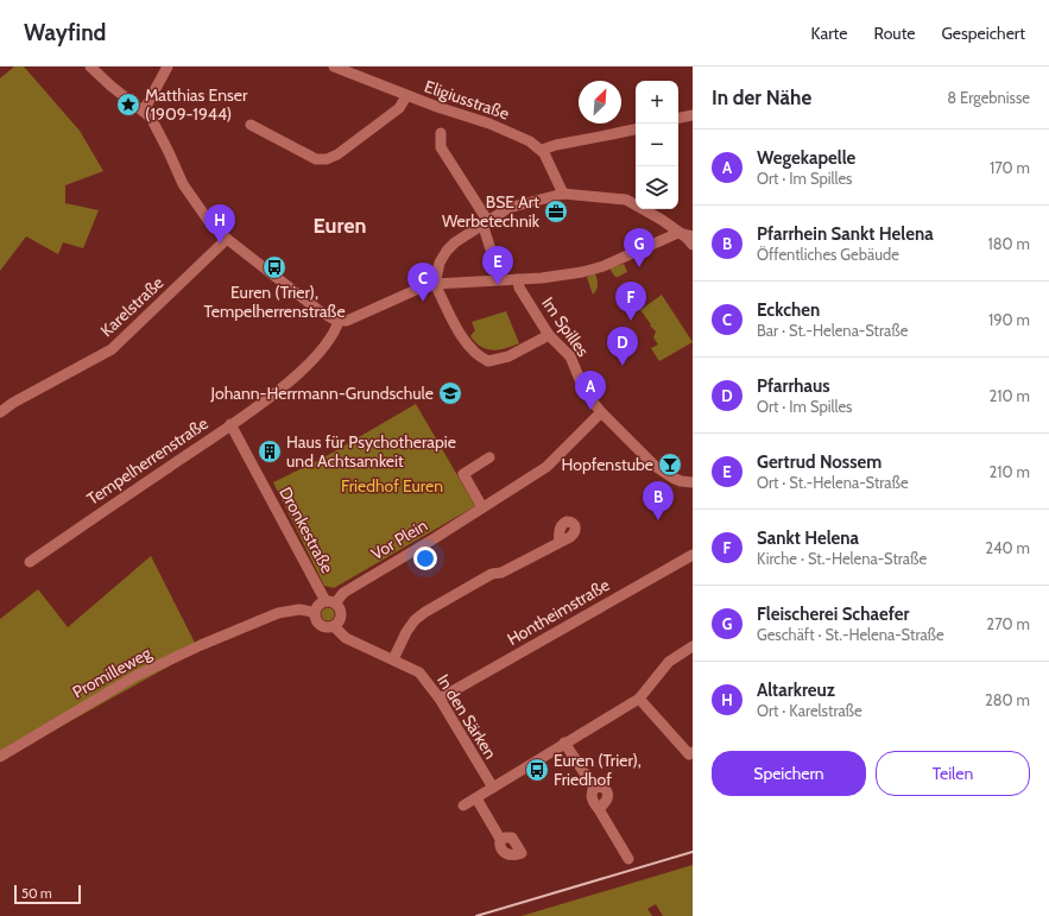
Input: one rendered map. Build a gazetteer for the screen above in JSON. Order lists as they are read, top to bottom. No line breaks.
{"streets":{"street":["Eligiusstraße","Karelstraße","Im Spilles","Tempelherrenstraße","Dronkestraße","Vor Plein","Hontheimstraße","Promilleweg","In den Särken"]},"crossings":[["Im Spilles","Vor Plein"],["Tempelherrenstraße","Dronkestraße"],["Dronkestraße","Vor Plein"],["Dronkestraße","Promilleweg"],["Dronkestraße","In den Särken"],["Vor Plein","Promilleweg"],["Vor Plein","In den Särken"],["Hontheimstraße","In den Särken"],["Promilleweg","In den Särken"]],"districts":["Euren"],"parks":["Friedhof Euren"],"places":{"place":["Matthias Enser (1909-1944)"],"office":["BSE Art Werbetechnik"],"bus stop":["Euren (Trier), Tempelherrenstraße","Euren (Trier), Friedhof"],"school or university":["Johann-Herrmann-Grundschule"],"building":["Haus für Psychotherapie und Achtsamkeit"],"bar":["Hopfenstube"]},"scale_bar":"50 m","north":"top right","page":{"header":"Wayfind","nav":["Karte","Route","Gespeichert"],"heading":["In der Nähe","8 Ergebnisse"],"map_buttons":["+","−"],"list":[{"mark":"A","name":"Wegekapelle","note":"Ort · Im Spilles","value":"170 m"},{"mark":"B","name":"Pfarrhein Sankt Helena","note":"Öffentliches Gebäude","value":"180 m"},{"mark":"C","name":"Eckchen","note":"Bar · St.-Helena-Straße","value":"190 m"},{"mark":"D","name":"Pfarrhaus","note":"Ort · Im Spilles","value":"210 m"},{"mark":"E","name":"Gertrud Nossem","note":"Ort · St.-Helena-Straße","value":"210 m"},{"mark":"F","name":"Sankt Helena","note":"Kirche · St.-Helena-Straße","value":"240 m"},{"mark":"G","name":"Fleischerei Schaefer","note":"Geschäft · St.-Helena-Straße","value":"270 m"},{"mark":"H","name":"Altarkreuz","note":"Ort · Karelstraße","value":"280 m"}],"pins":["H","G","E","C","F","D","A","B"],"buttons":["Speichern","Teilen"],"scale":"50 m"}}
